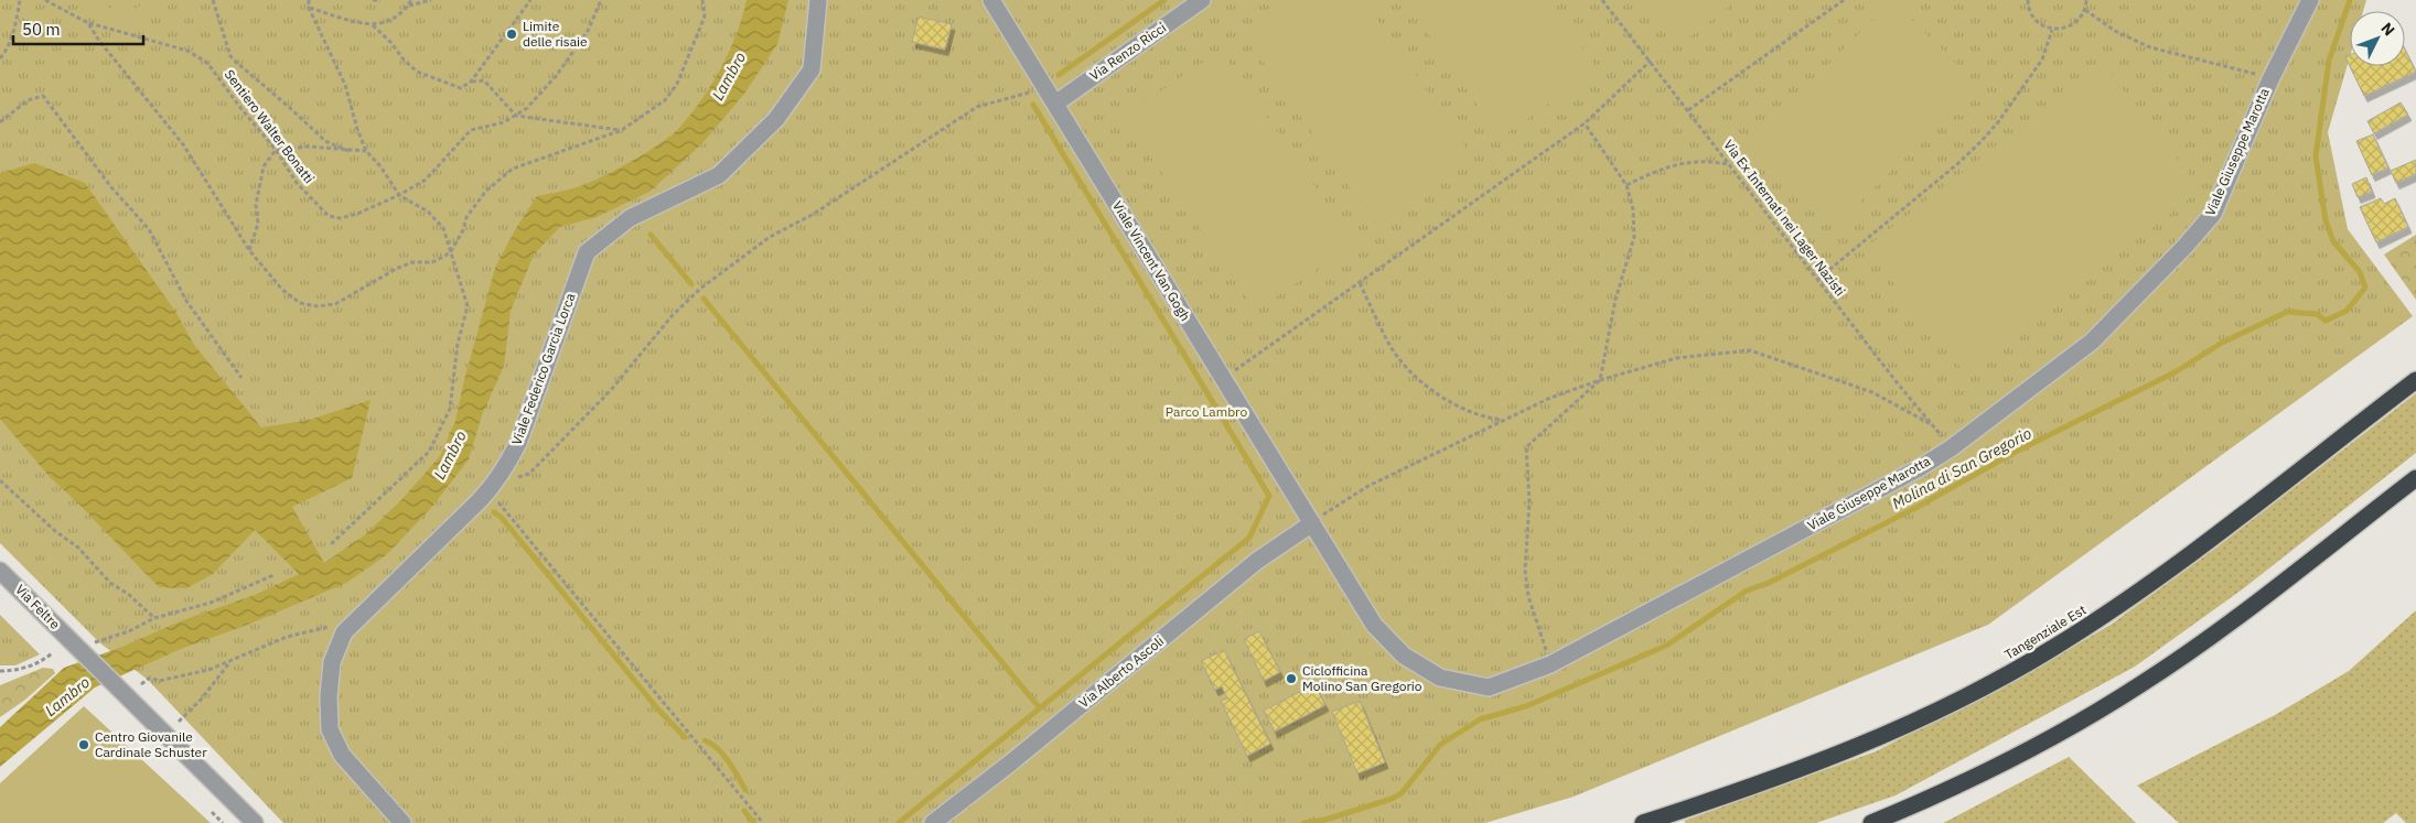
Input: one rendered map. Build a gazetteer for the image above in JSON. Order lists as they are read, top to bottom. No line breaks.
{"streets":{"highway":["Tangenziale Est"],"street":["Via Renzo Ricci","Viale Giuseppe Marotta","Viale Vincent Van Gogh","Viale Federico Garcia Lorca","Via Feltre","Via Alberto Ascoli"],"path":["Sentiero Walter Bonatti","Via Ex Internati nei Lager Nazisti"]},"crossings":[["Via Renzo Ricci","Viale Vincent Van Gogh"],["Viale Giuseppe Marotta","Via Ex Internati nei Lager Nazisti"],["Viale Giuseppe Marotta","Viale Vincent Van Gogh"],["Viale Giuseppe Marotta","Via Alberto Ascoli"],["Viale Vincent Van Gogh","Via Alberto Ascoli"]],"water":["Lambro","Molina di San Gregorio"],"parks":["Parco Lambro"],"places":["Limite delle risaie","Ciclofficina Molino San Gregorio","Centro Giovanile Cardinale Schuster"],"scale_bar":"50 m","north":"top right"}
